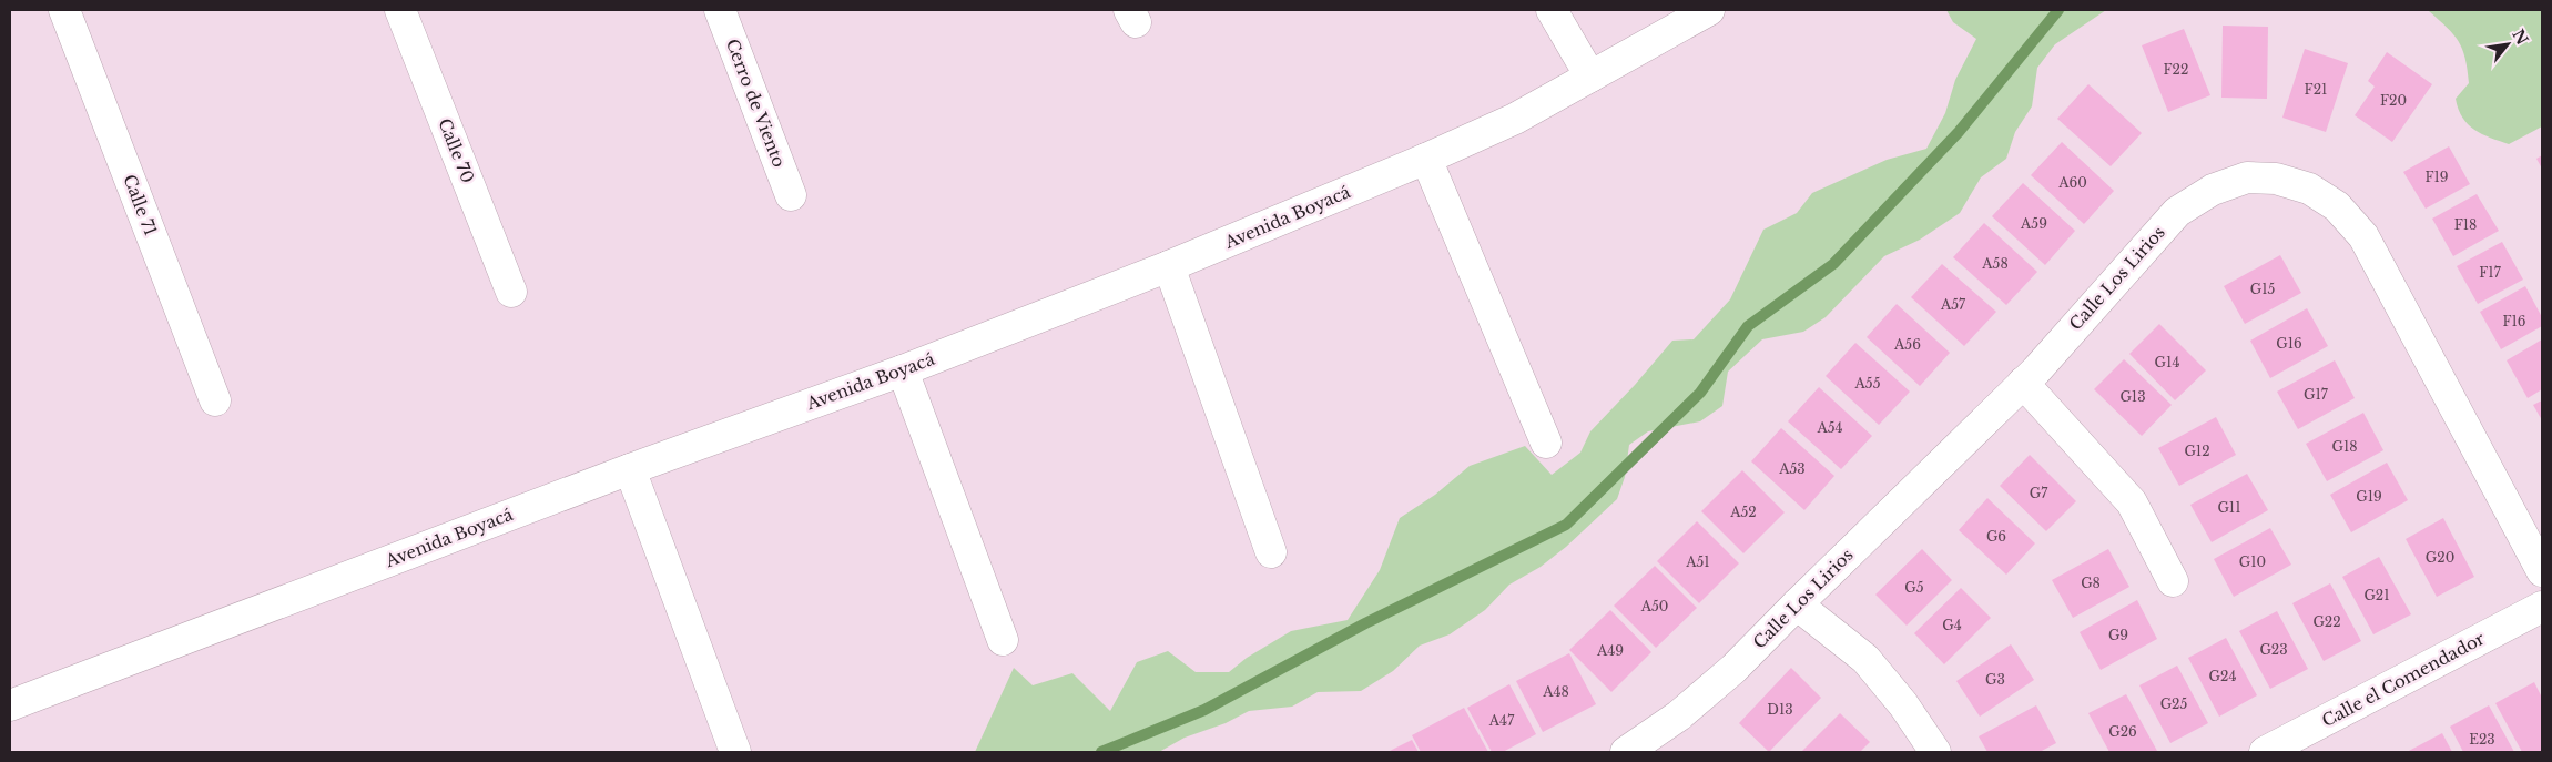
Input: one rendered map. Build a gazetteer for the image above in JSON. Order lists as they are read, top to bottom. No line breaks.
{"streets":{"street":["Cerro de Viento","Calle 70","Calle 71","Avenida Boyacá","Calle Los Lirios","Calle el Comendador"]},"house_numbers":["F22","F21","F20","F19","A60","A59","F18","A58","F17","G15","A57","F16","G16","A56","G14","A55","G17","G13","A54","G18","G12","A53","G7","G19","G11","A52","G6","G20","A51","G10","G8","G5","G21","A50","G22","G4","G9","G23","A49","G24","G3","A48","G25","D13","A47","G26","E23"],"north":"top right"}
